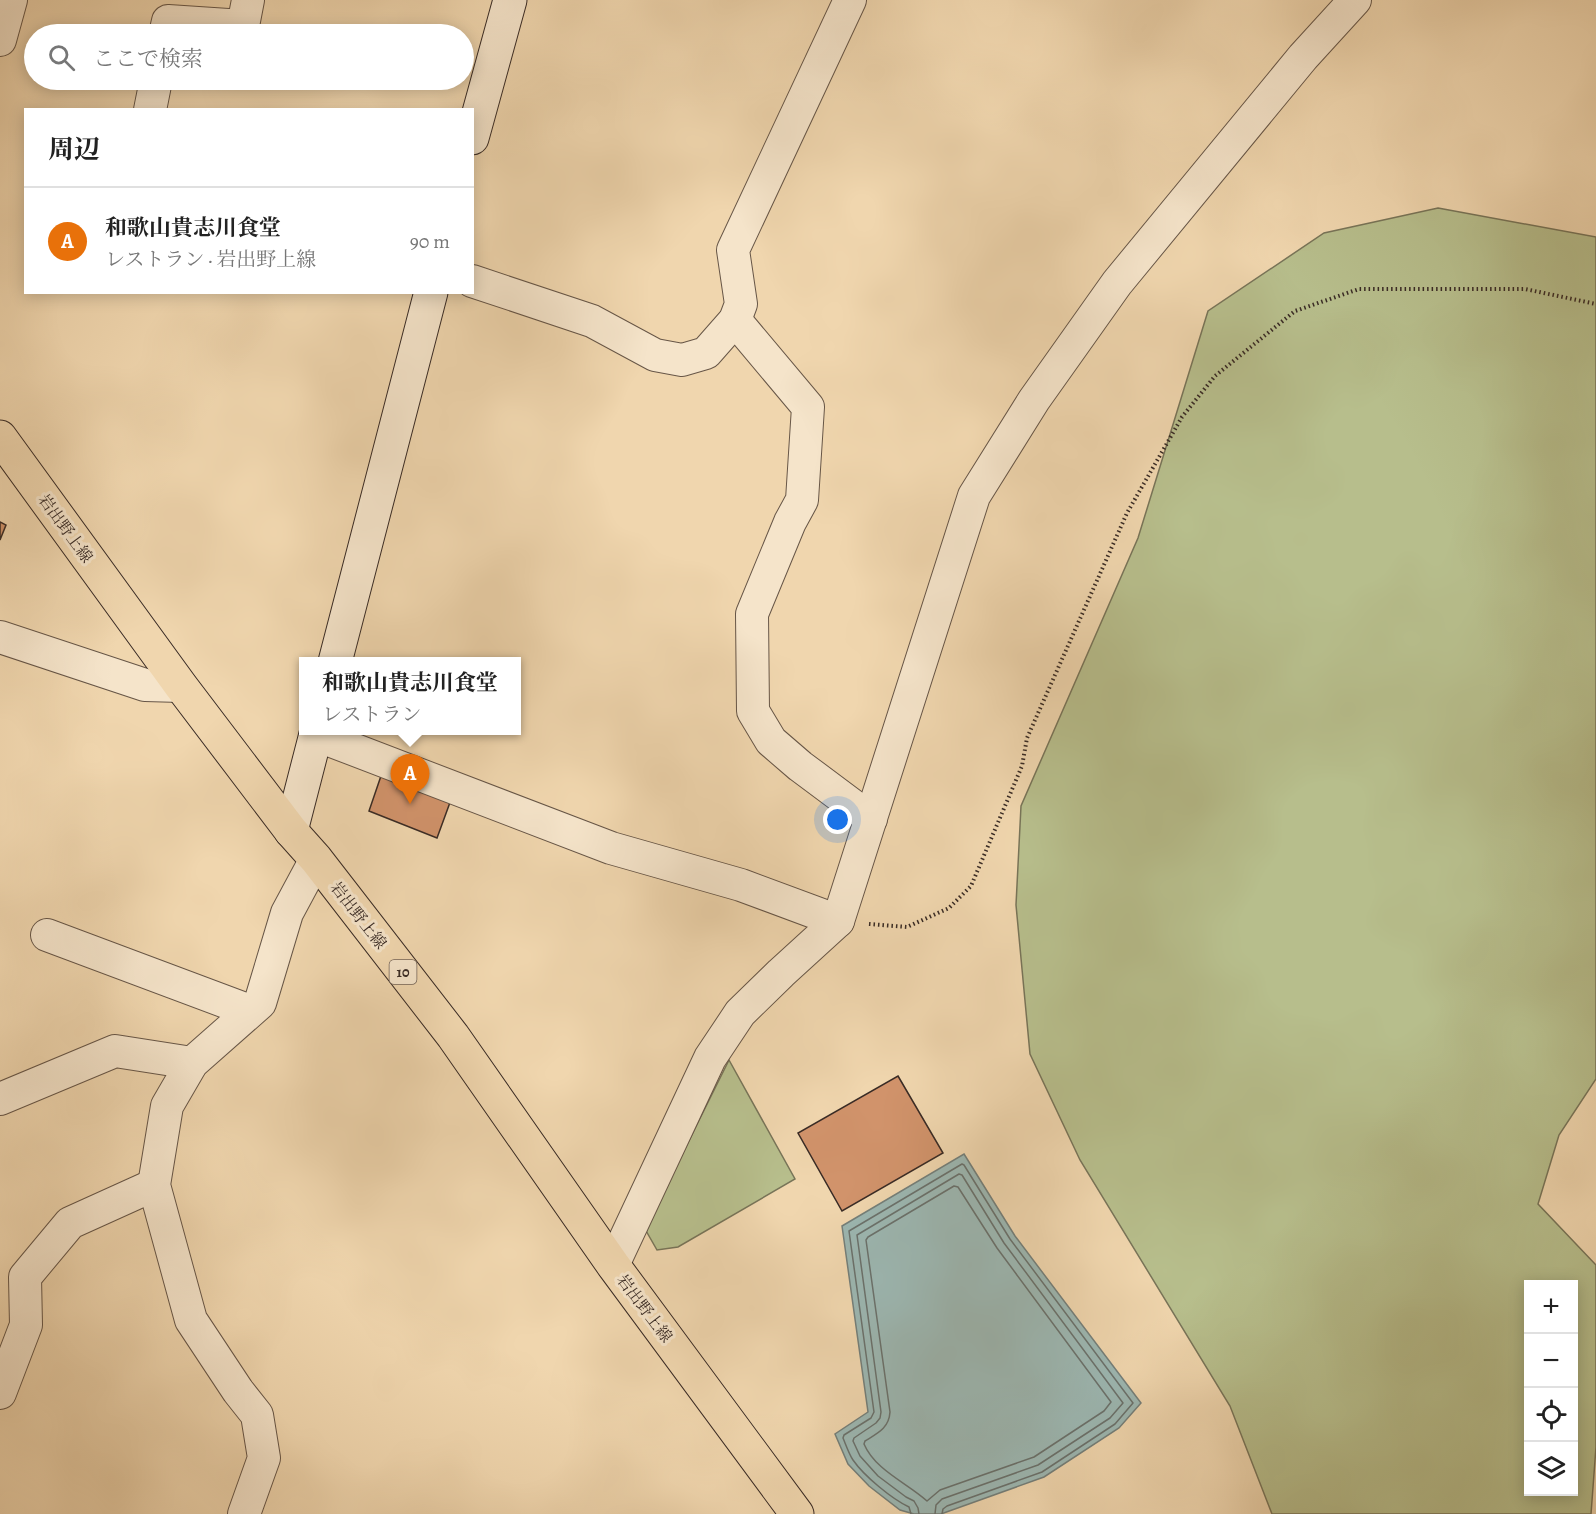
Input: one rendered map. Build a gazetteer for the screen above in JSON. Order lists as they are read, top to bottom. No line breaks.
{"streets":{"main road":["岩出野上線","10"]},"page":{"search":"ここで検索","heading":"周辺","list":[{"mark":"A","name":"和歌山貴志川食堂","note":"レストラン · 岩出野上線","value":"90 m"}],"popup":["和歌山貴志川食堂","レストラン"],"pins":"A","map_buttons":["+","−"]}}
